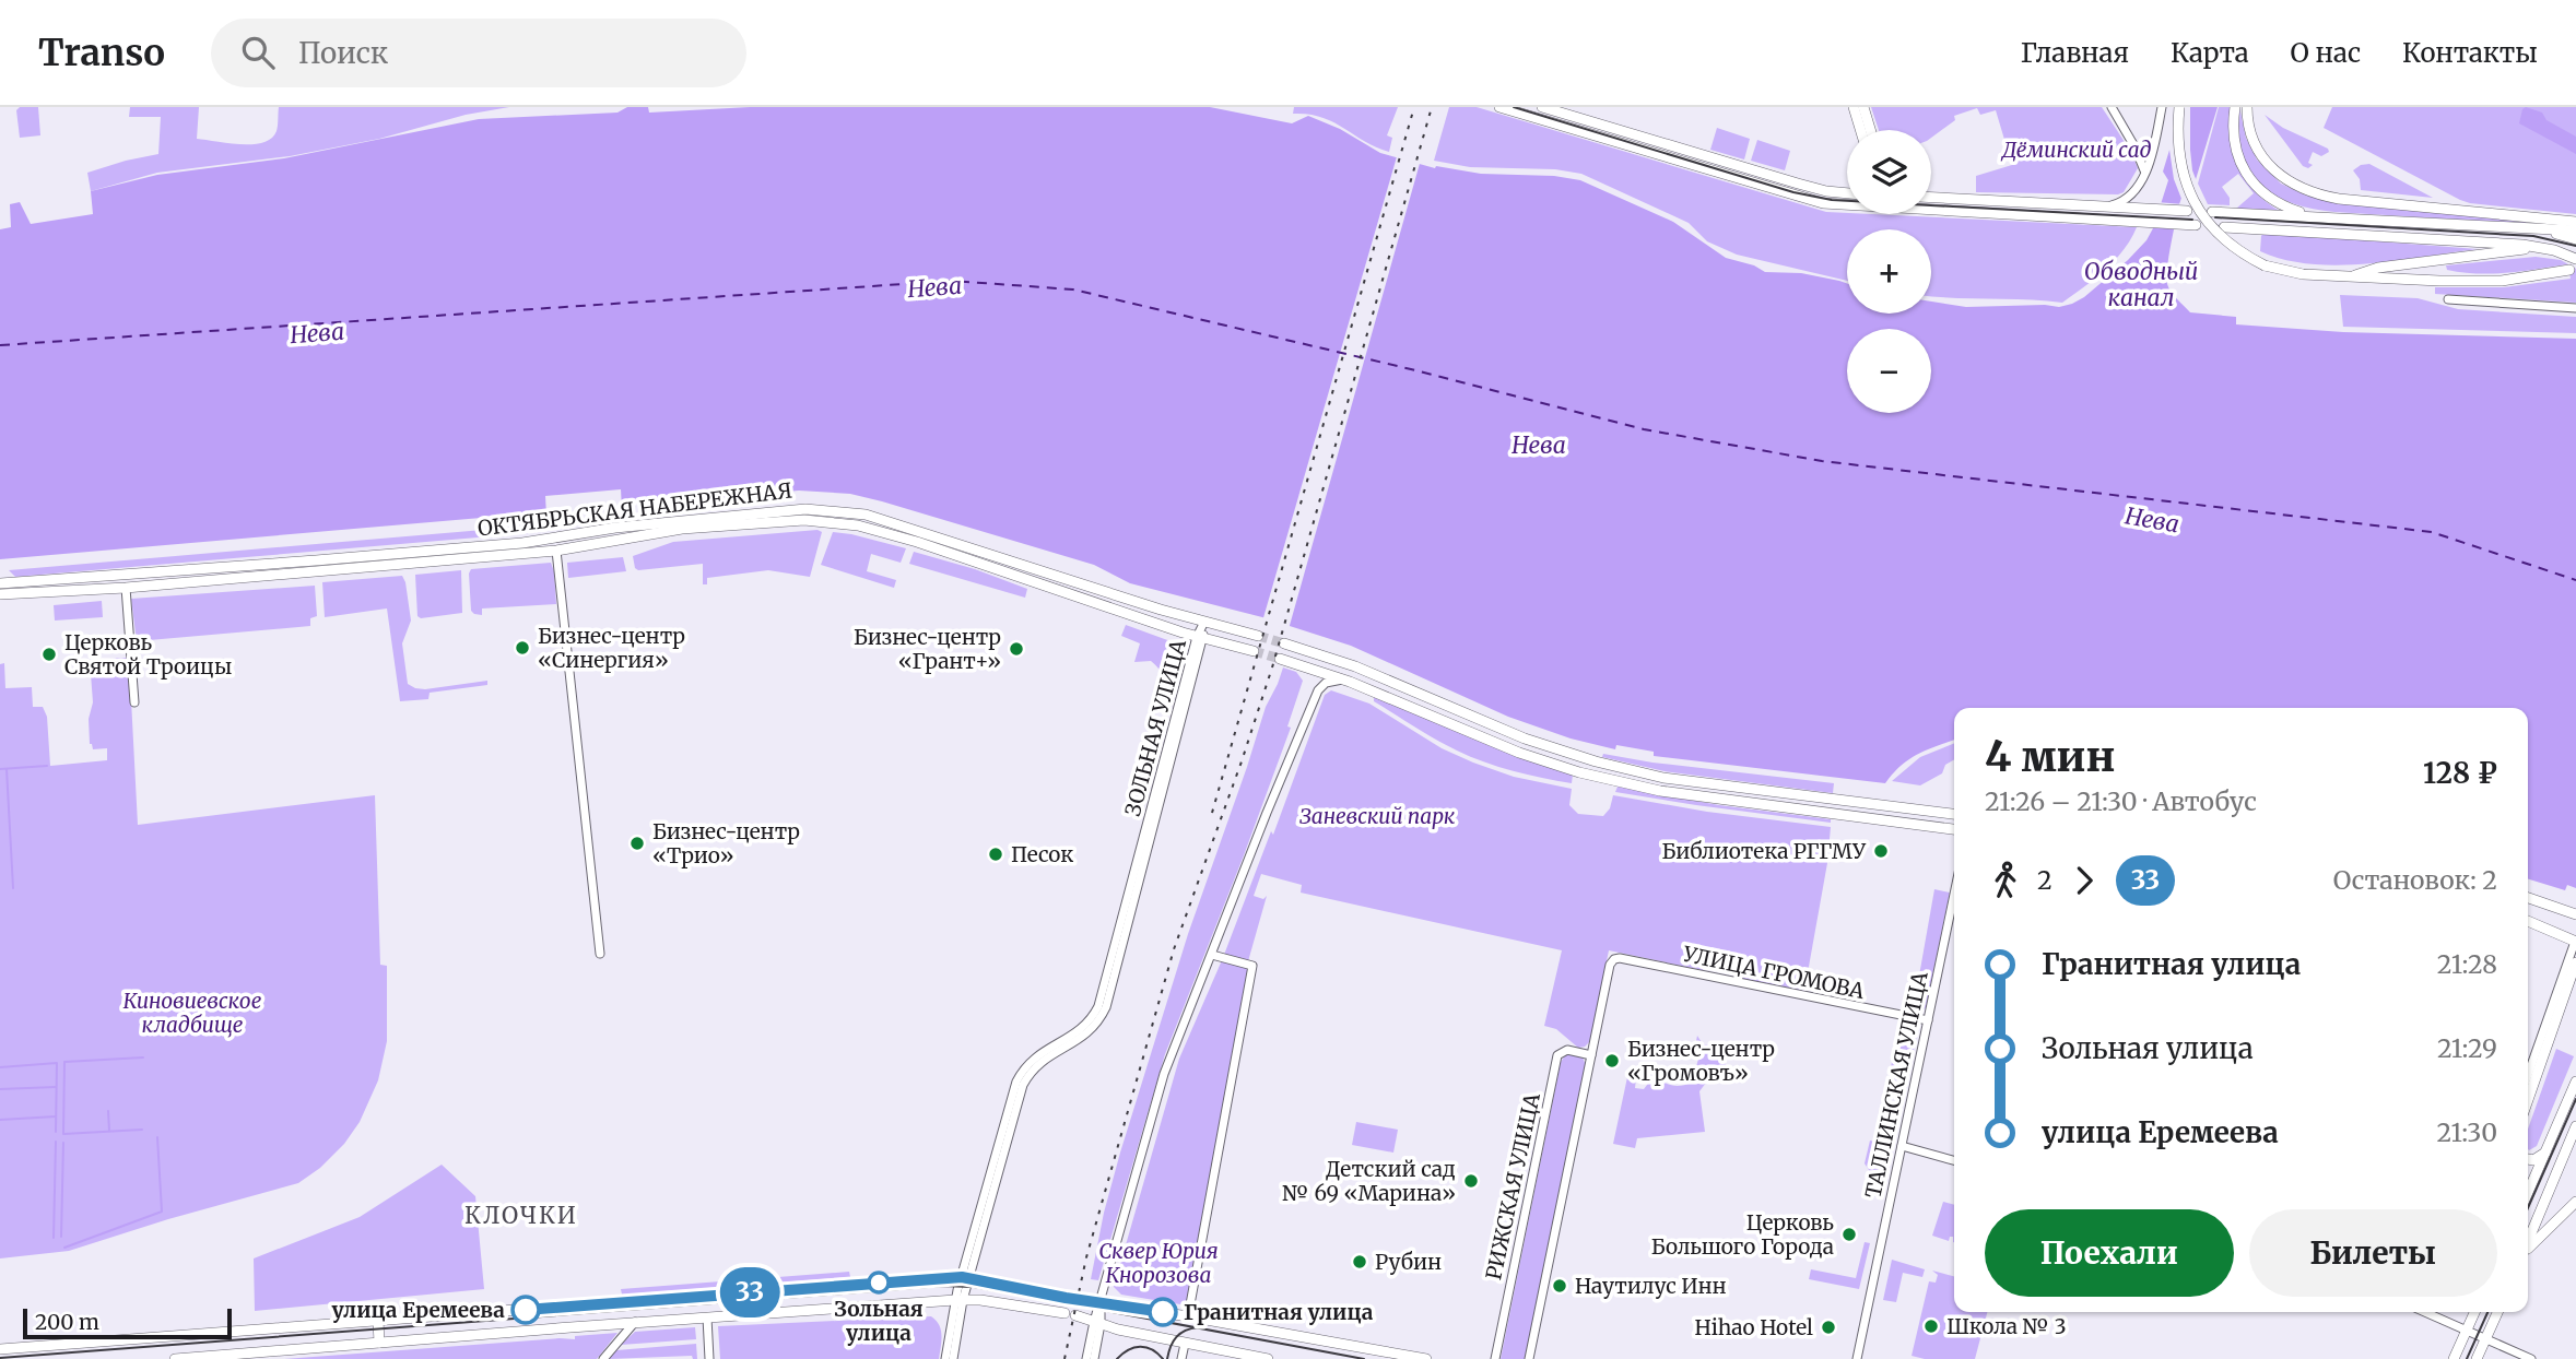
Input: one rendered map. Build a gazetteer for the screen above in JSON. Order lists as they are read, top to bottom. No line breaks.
{"streets":{"main road":["ОКТЯБРЬСКАЯ НАБЕРЕЖНАЯ"],"street":["ЗОЛЬНАЯ УЛИЦА","УЛИЦА ГРОМОВА","ТАЛЛИНСКАЯ УЛИЦА","РИЖСКАЯ УЛИЦА"]},"crossings":[["ОКТЯБРЬСКАЯ НАБЕРЕЖНАЯ","ЗОЛЬНАЯ УЛИЦА"],["УЛИЦА ГРОМОВА","ТАЛЛИНСКАЯ УЛИЦА"],["УЛИЦА ГРОМОВА","РИЖСКАЯ УЛИЦА"]],"districts":["КЛОЧКИ"],"water":["Обводный канал","Нева"],"parks":["Дёминский сад","Заневский парк","Киновиевское кладбище","Сквер Юрия Кнорозова"],"places":["Бизнес-центр «Синергия»","Бизнес-центр «Грант+»","Церковь Святой Троицы","Бизнес-центр «Трио»","Библиотека РГГМУ","Песок","Бизнес-центр «Громовъ»","Детский сад № 69 «Марина»","Церковь Большого Города","Рубин","Зольная улица","Наутилус Инн","улица Еремеева","Гранитная улица","Школа № 3","Hihao Hotel"],"lines":["bus line 33"],"scale_bar":"200 m","page":{"header":"Transo","search":"Поиск","nav":["Главная","Карта","О нас","Контакты"],"on_map":"33","map_buttons":["+","−"],"heading":["4 мин","21:26 – 21:30 · Автобус","128 ₽"],"legs":["2","33","Остановок: 2"],"list":[{"name":"Гранитная улица","value":"21:28"},{"name":"Зольная улица","value":"21:29"},{"name":"улица Еремеева","value":"21:30"}],"buttons":["Поехали","Билеты"],"scale":"200 m"}}
